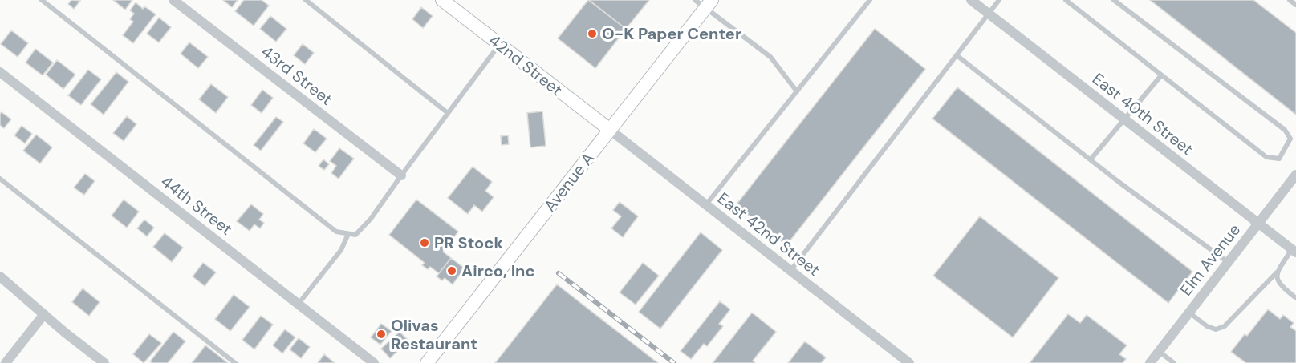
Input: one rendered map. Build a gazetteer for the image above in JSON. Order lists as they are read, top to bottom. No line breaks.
{"streets":{"main road":["42nd Street","Avenue A"],"street":["43rd Street","East 40th Street","44th Street","East 42nd Street","Elm Avenue"]},"crossings":[["42nd Street","Avenue A"],["42nd Street","East 42nd Street"],["East 40th Street","Elm Avenue"],["Avenue A","East 42nd Street"]],"places":["O-K Paper Center","PR Stock","Airco, Inc","Olivas Restaurant"]}
